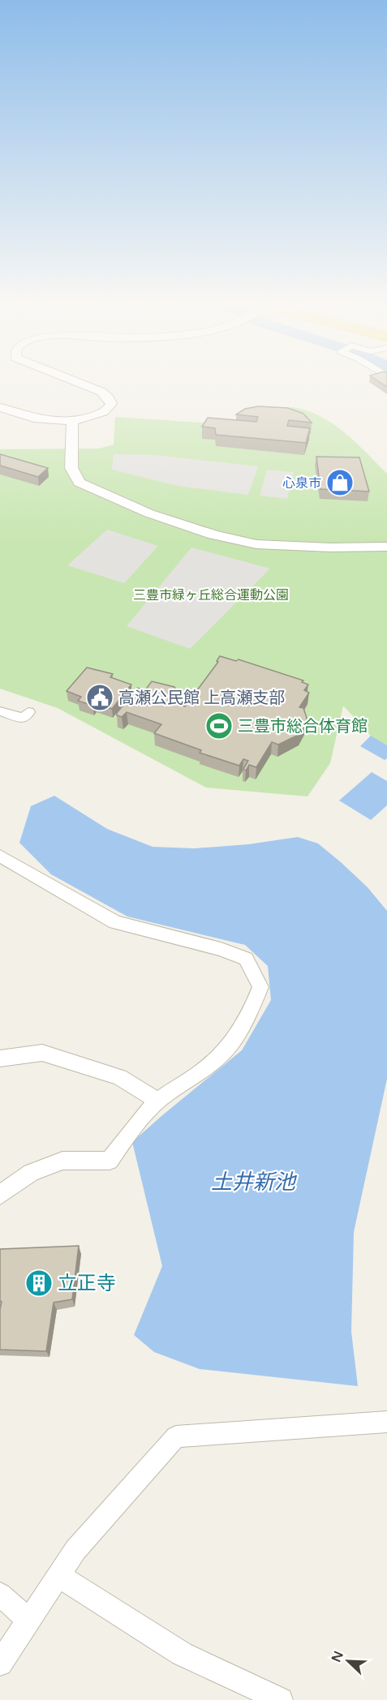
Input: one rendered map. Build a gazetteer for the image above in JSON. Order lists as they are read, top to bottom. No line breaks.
{"water":["土井新池"],"parks":["三豊市緑ヶ丘総合運動公園"],"places":{"shop":["心泉市"],"public building":["高瀬公民館 上高瀬支部"],"sports":["三豊市総合体育館"],"building":["立正寺"]},"north":"top left"}
